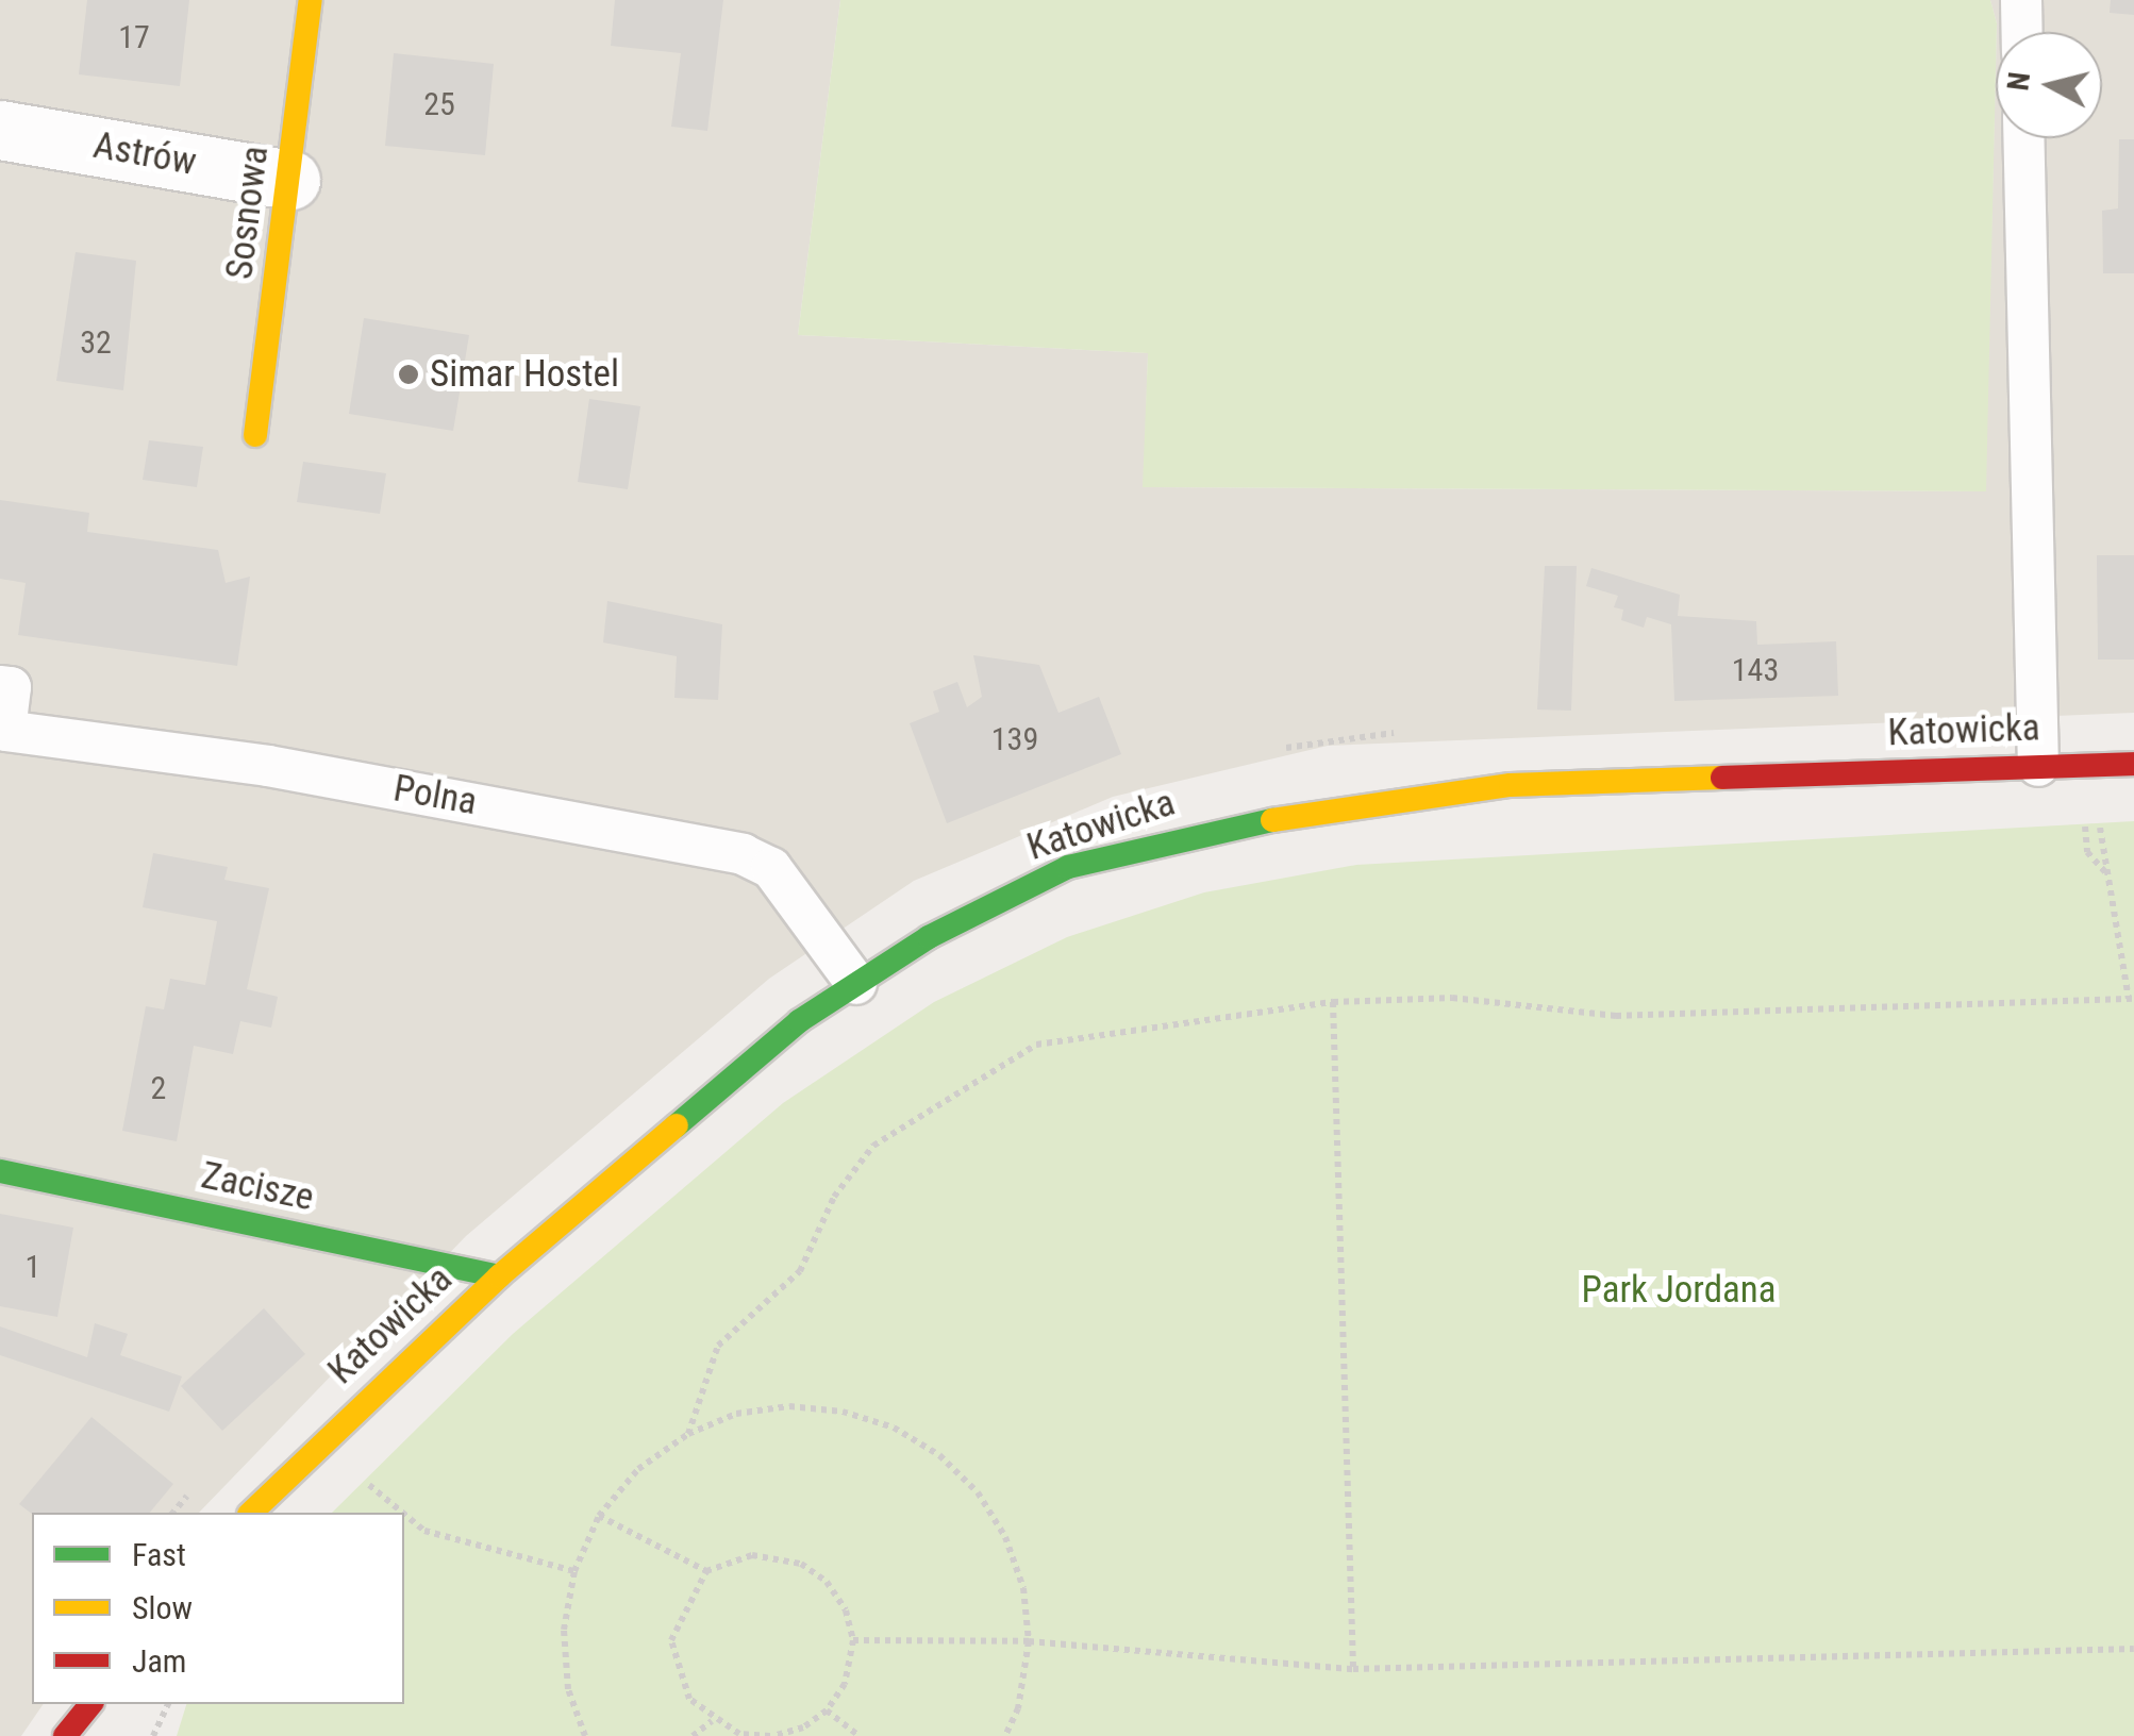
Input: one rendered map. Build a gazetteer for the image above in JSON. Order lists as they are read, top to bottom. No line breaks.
{"streets":{"street":["Astrów","Sosnowa","Katowicka","Zacisze"],"lane":["Polna"]},"crossings":[["Astrów","Sosnowa"],["Katowicka","Polna"],["Katowicka","Zacisze"]],"parks":["Park Jordana"],"places":["Simar Hostel"],"house_numbers":["17","25","32","143","139","2","1"],"legend":["Fast","Slow","Jam"],"north":"left"}
